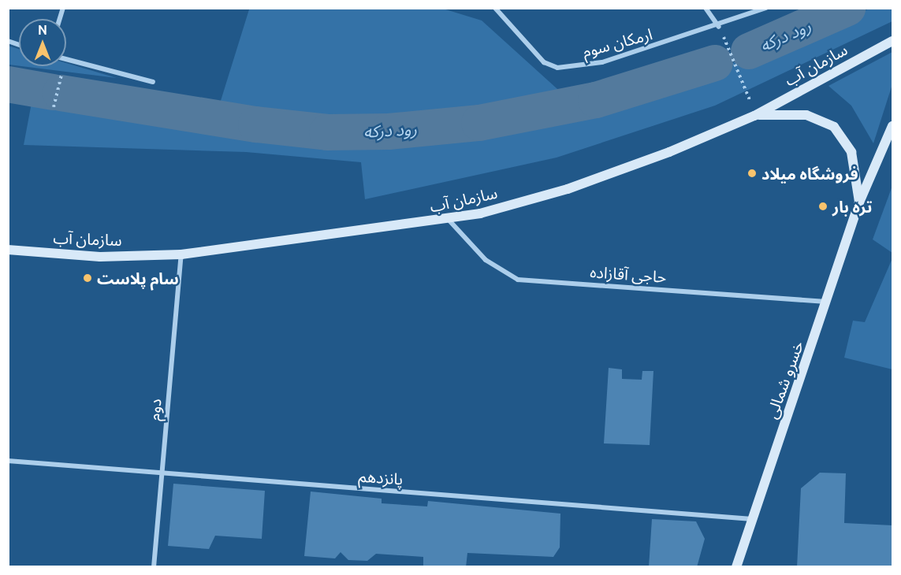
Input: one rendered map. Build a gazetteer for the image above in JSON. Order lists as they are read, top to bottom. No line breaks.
{"streets":{"main road":["سازمان آب","خسرو شمالی"],"street":["ارمکان سوم","حاجی آقازاده","دوم","پانزدهم"]},"crossings":[["سازمان آب","حاجی آقازاده"],["سازمان آب","دوم"],["حاجی آقازاده","خسرو شمالی"],["خسرو شمالی","پانزدهم"],["دوم","پانزدهم"]],"water":["رود درکه"],"places":["فروشگاه میلاد","تره بار","سام پلاست"],"north":"top"}
